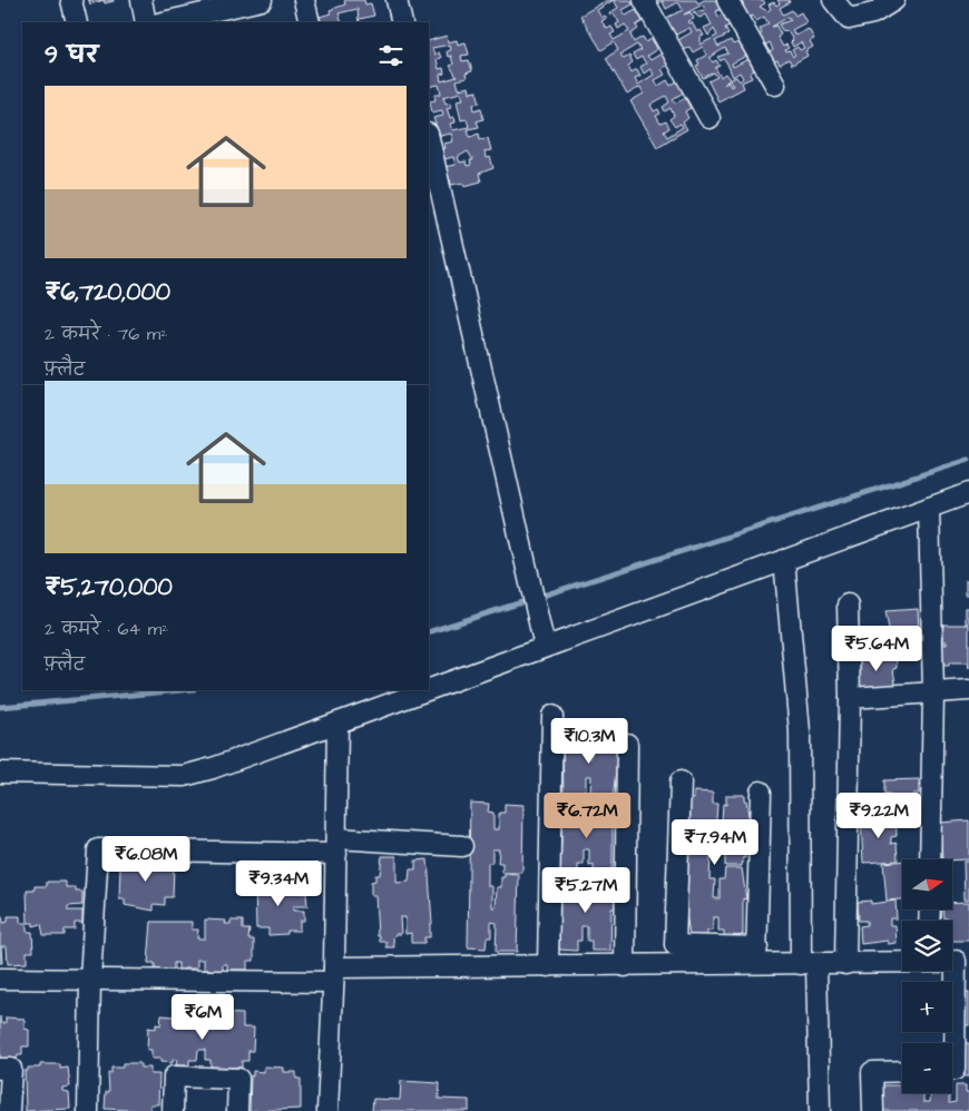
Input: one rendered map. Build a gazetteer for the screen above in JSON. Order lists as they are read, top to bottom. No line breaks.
{"north":"right","page":{"heading":"9 घर","list":[{"name":"₹6,720,000","note":"2 कमरे · 76 m² · फ़्लैट"},{"name":"₹5,270,000","note":"2 कमरे · 64 m² · फ़्लैट"}],"price":["₹5.64M","₹10.3M","₹6.72M","₹9.22M","₹7.94M","₹6.08M","₹9.34M","₹5.27M","₹6M"],"map_buttons":["+","−"]}}
